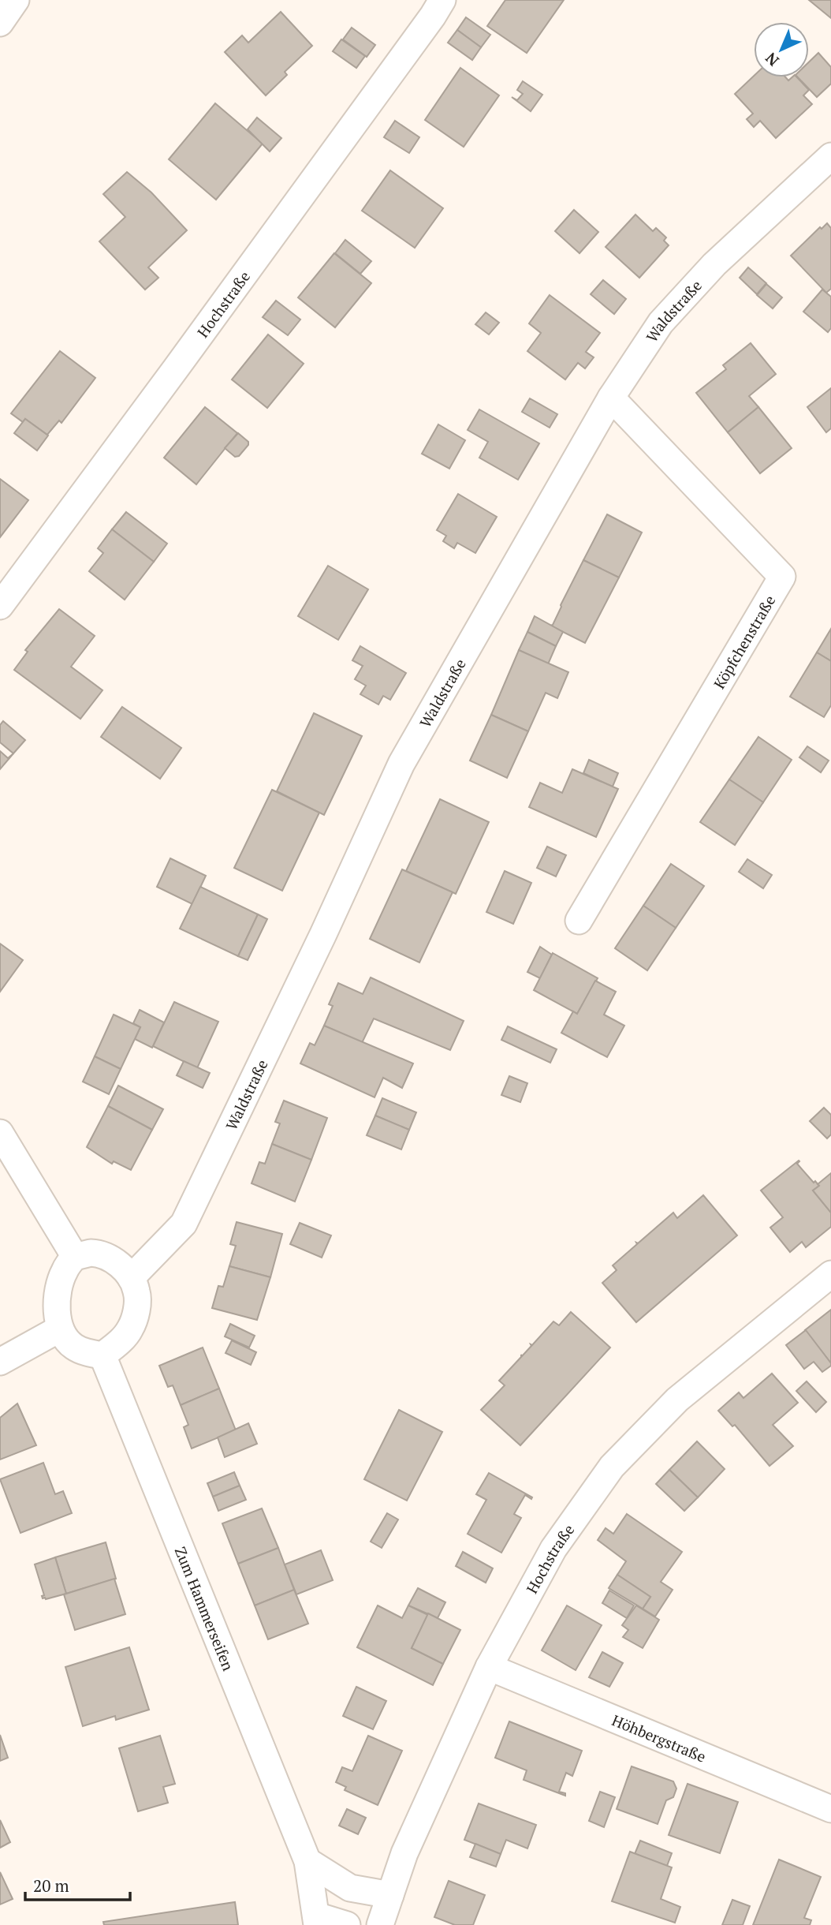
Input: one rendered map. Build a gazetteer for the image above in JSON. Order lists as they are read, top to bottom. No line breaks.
{"streets":{"street":["Hochstraße","Waldstraße","Köpfchenstraße","Zum Hammerseifen","Höhbergstraße"]},"crossings":[["Hochstraße","Höhbergstraße"],["Waldstraße","Köpfchenstraße"],["Waldstraße","Zum Hammerseifen"]],"scale_bar":"20 m","north":"bottom left"}
